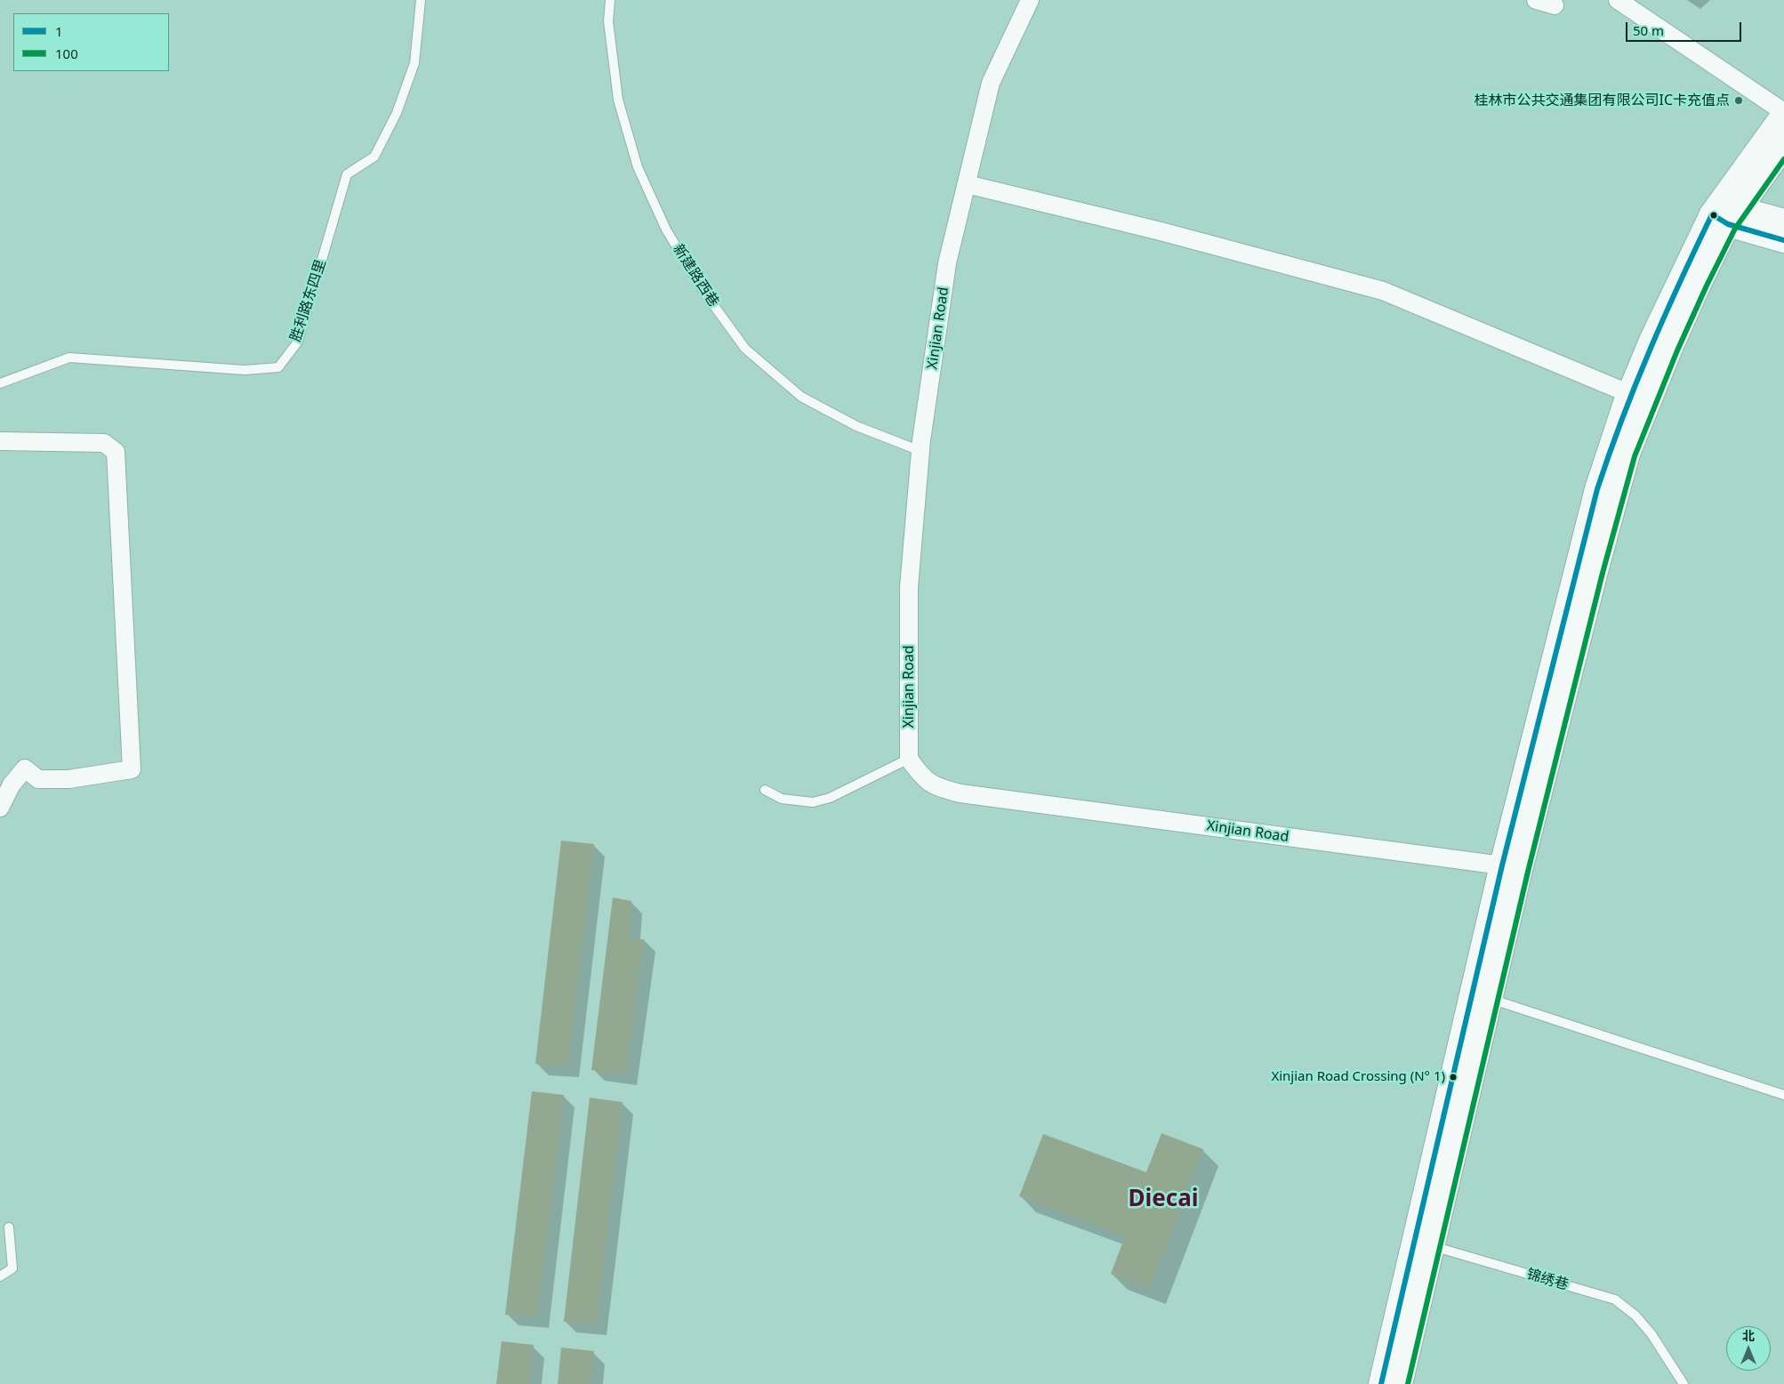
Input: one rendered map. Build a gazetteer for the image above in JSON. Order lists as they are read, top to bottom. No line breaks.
{"streets":{"street":["Xinjian Road"],"lane":["新建路西巷","胜利路东四里","锦绣巷"]},"crossings":[["新建路西巷","Xinjian Road"]],"districts":["Diecai"],"places":["桂林市公共交通集团有限公司IC卡充值点","Xinjian Road Crossing (N° 1)"],"lines":["transit line 100","transit line 1"],"legend":["1","100"],"scale_bar":"50 m","north":"top"}
